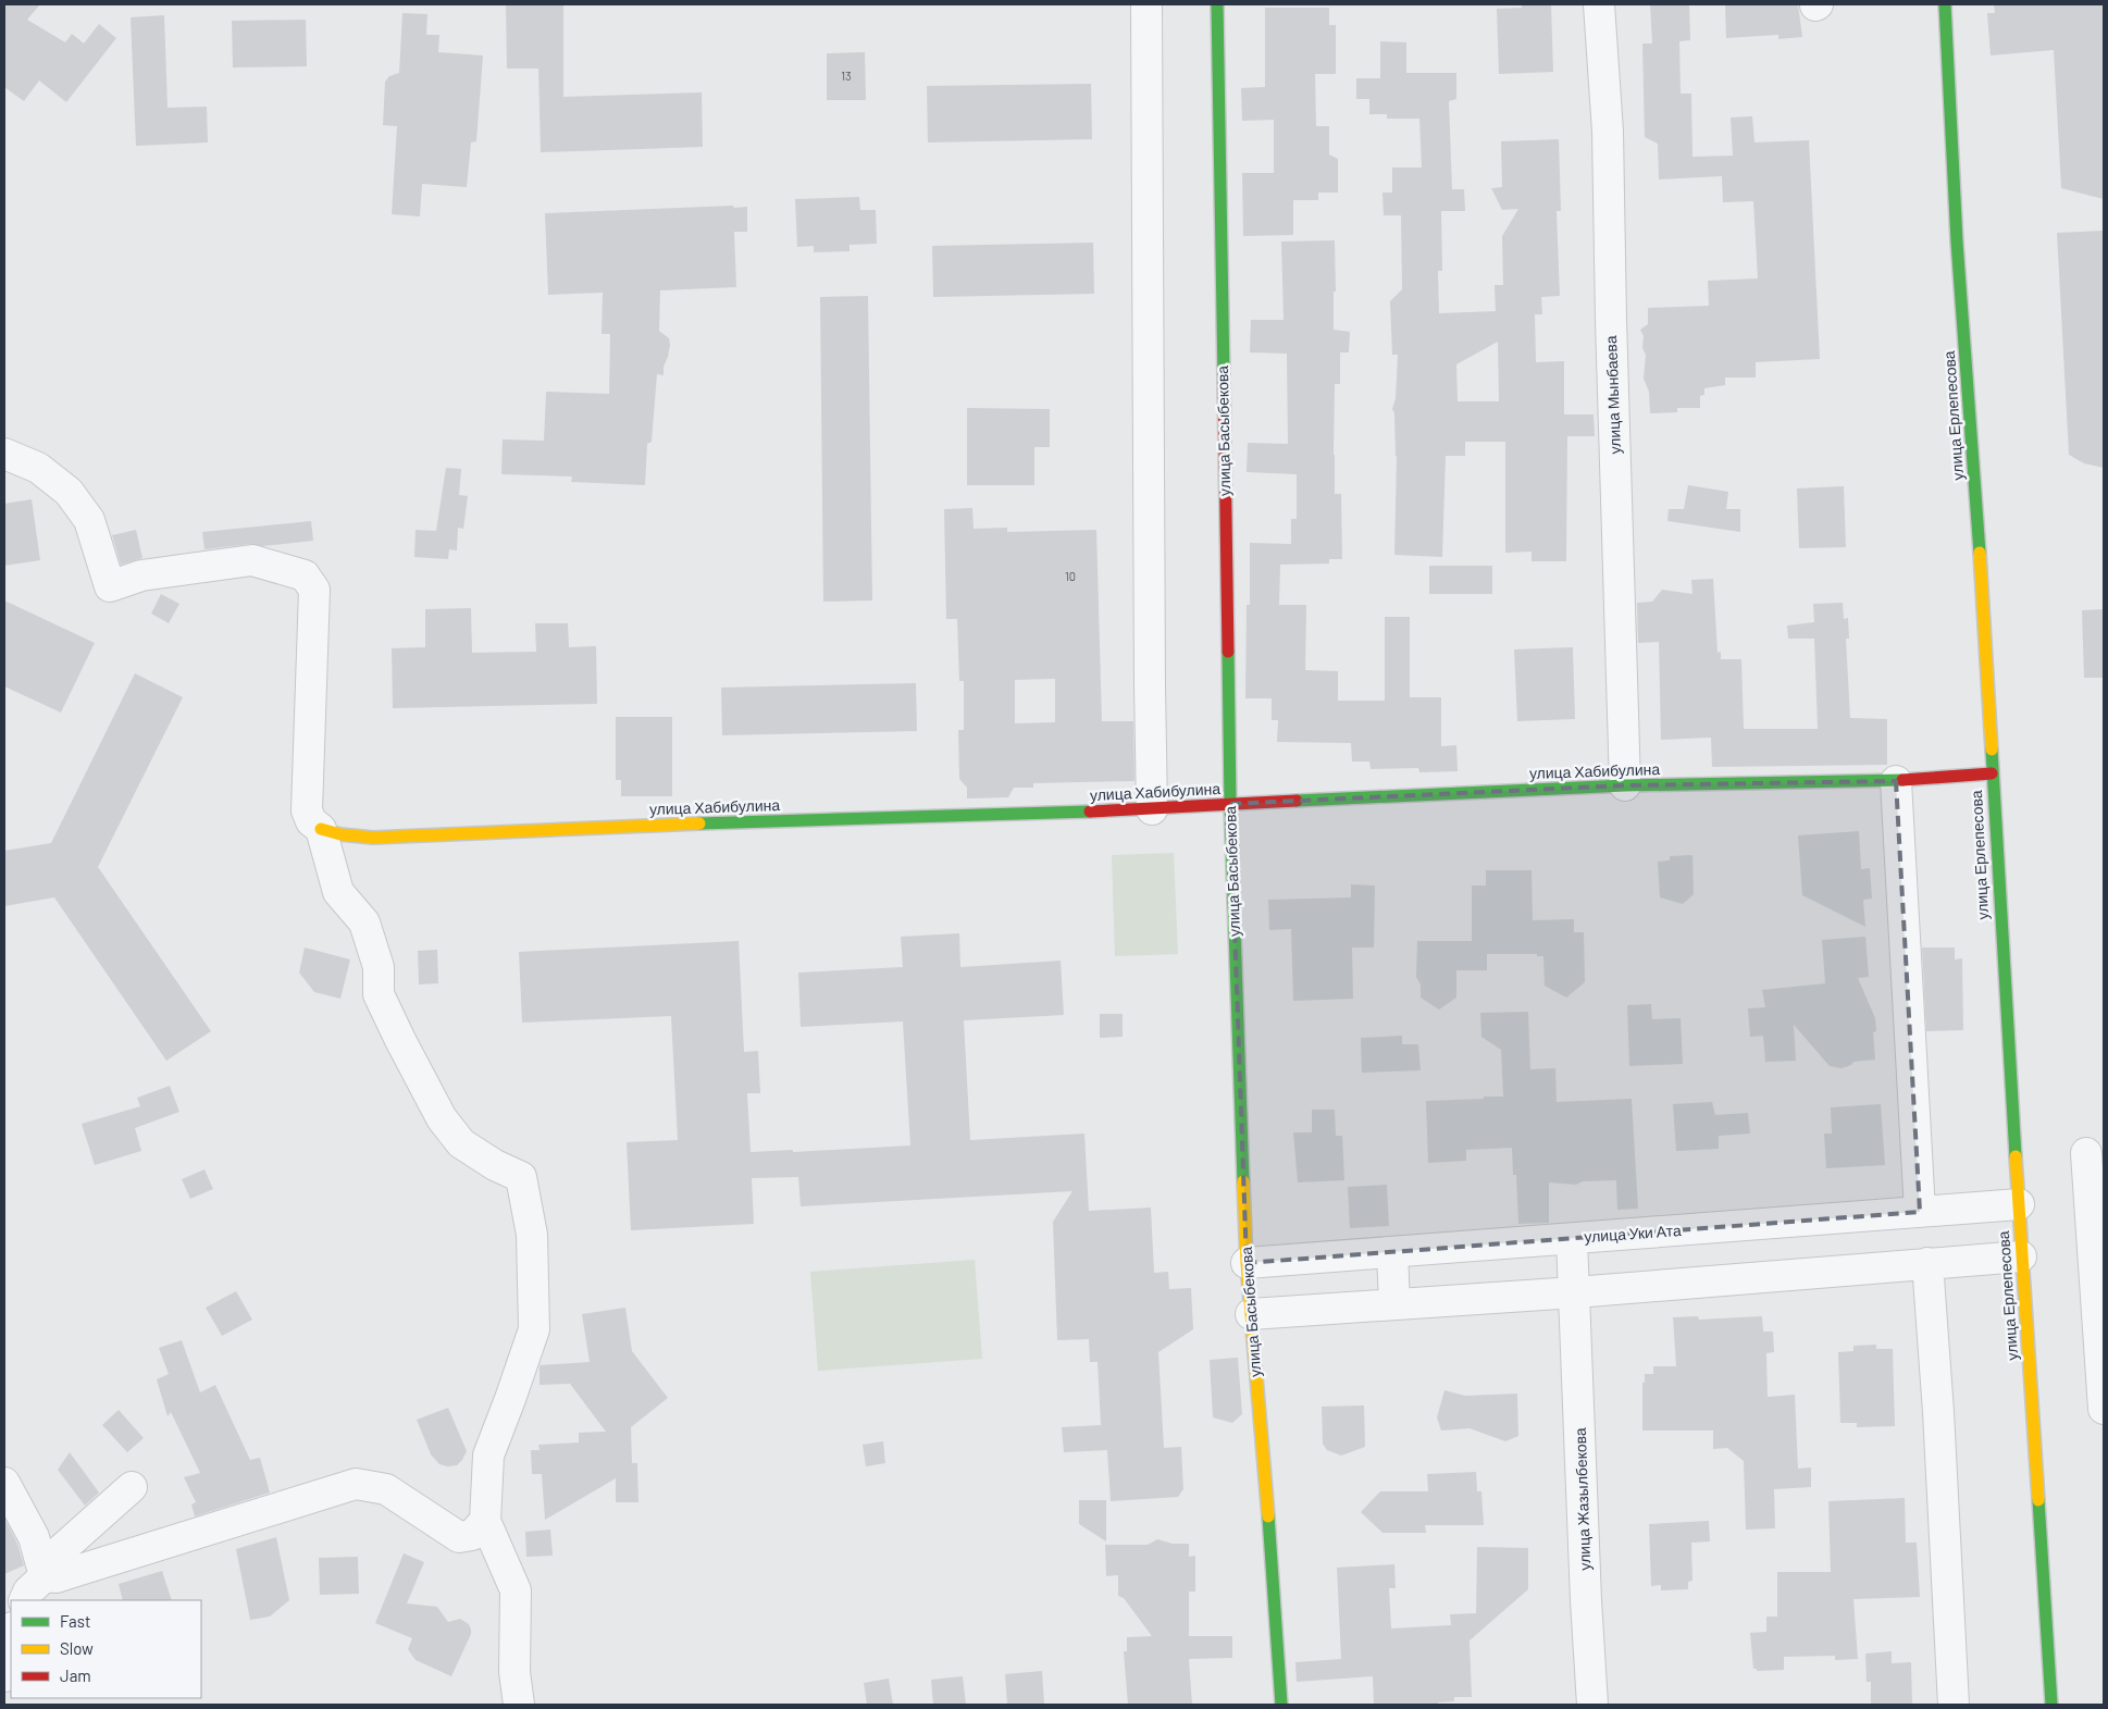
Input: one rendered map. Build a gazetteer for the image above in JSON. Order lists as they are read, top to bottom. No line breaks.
{"streets":{"street":["улица Мынбаева","улица Ерлепесова","улица Басыбекова","улица Хабибулина","улица Уки Ата","улица Жазылбекова"]},"crossings":[["улица Мынбаева","улица Хабибулина"],["улица Ерлепесова","улица Хабибулина"],["улица Ерлепесова","улица Уки Ата"],["улица Басыбекова","улица Хабибулина"],["улица Басыбекова","улица Уки Ата"],["улица Уки Ата","улица Жазылбекова"]],"house_numbers":["13","10"],"legend":["Fast","Slow","Jam"]}
